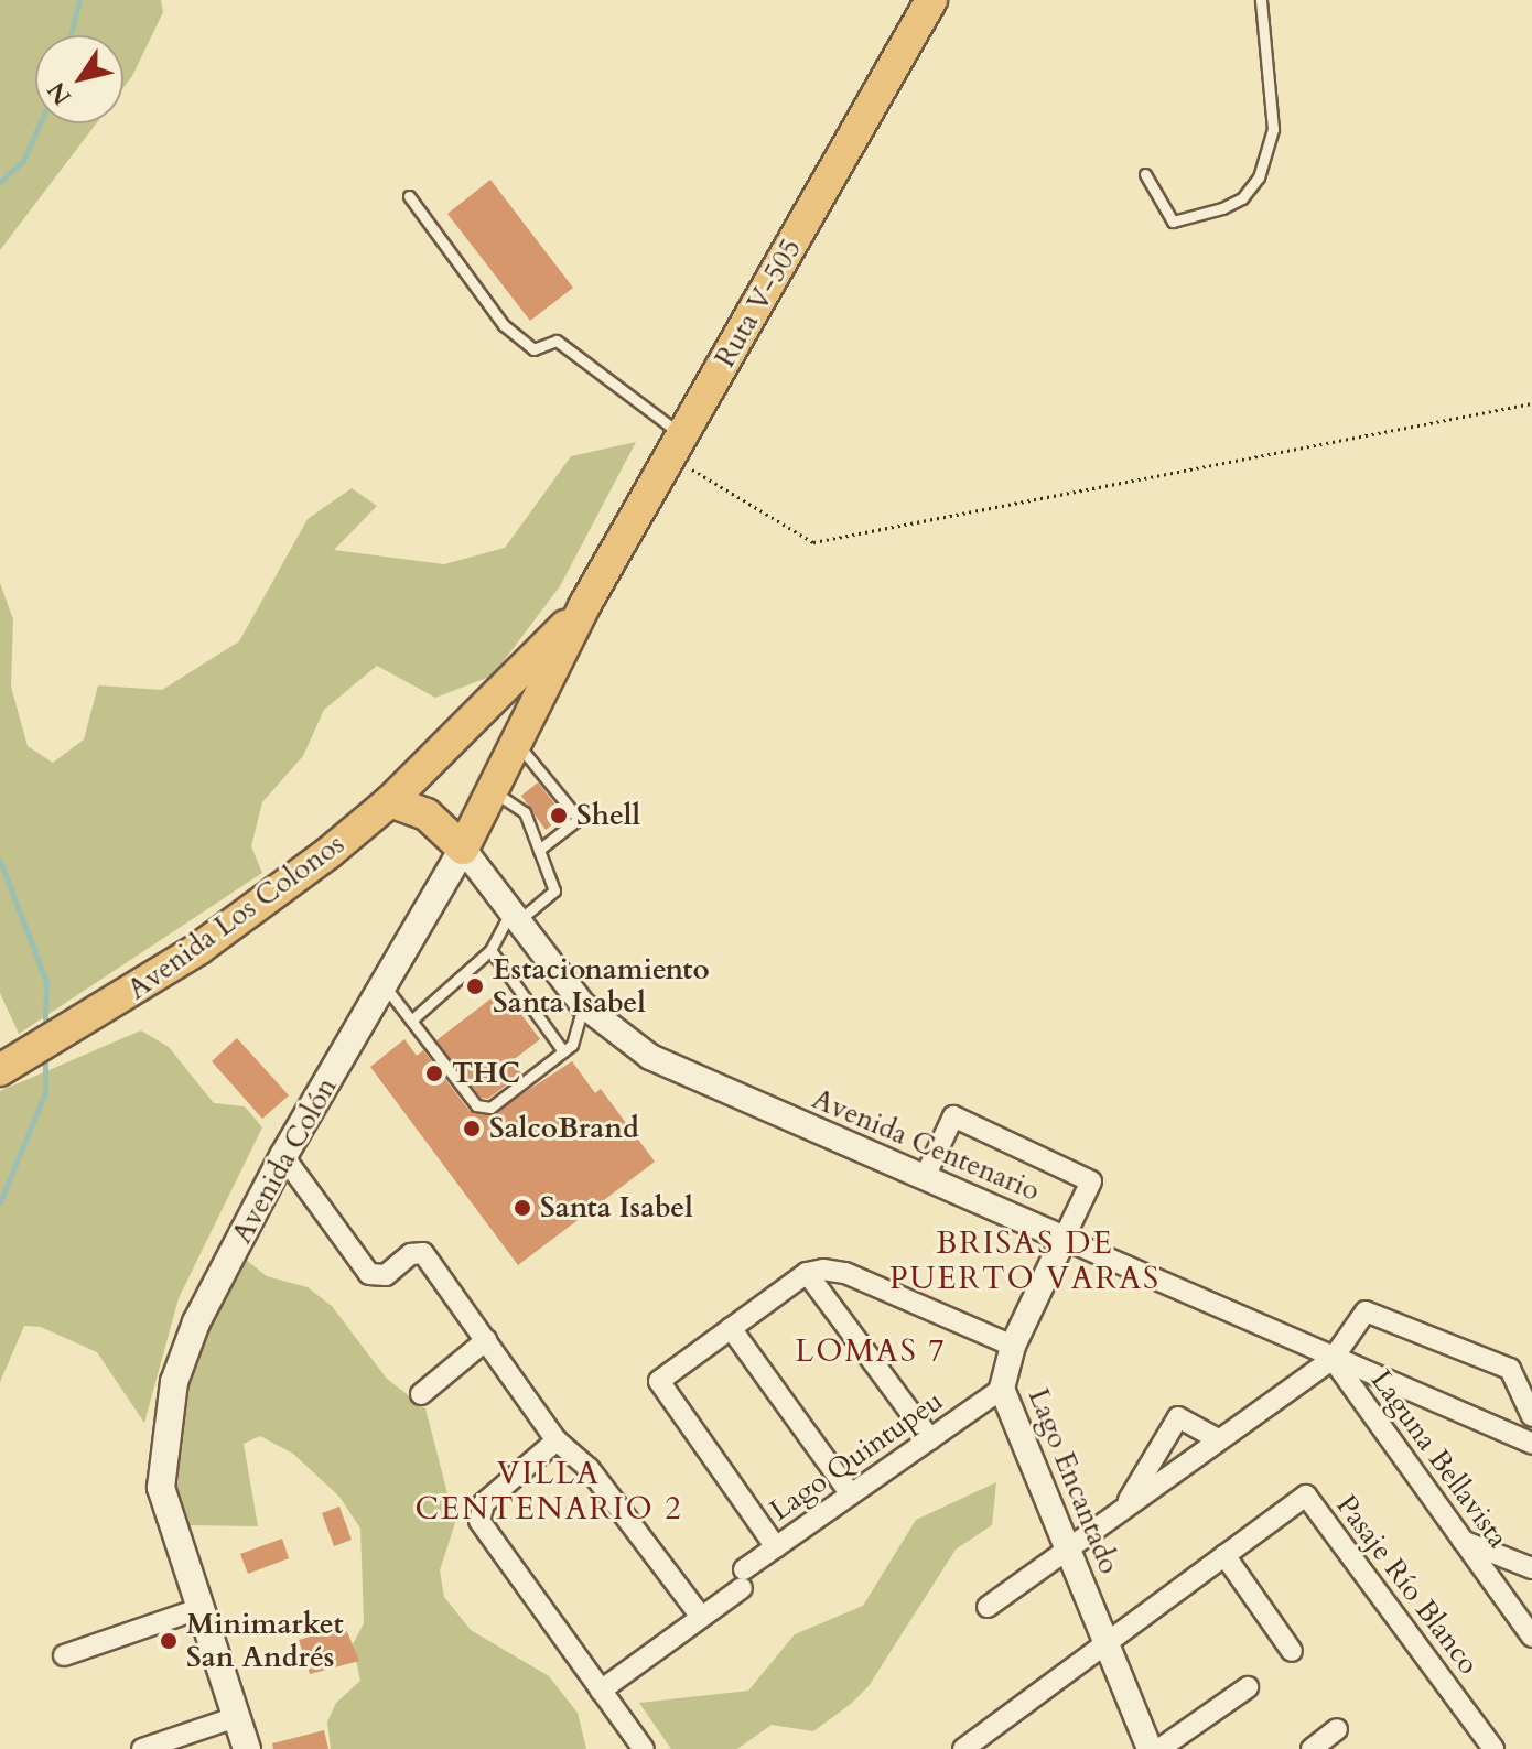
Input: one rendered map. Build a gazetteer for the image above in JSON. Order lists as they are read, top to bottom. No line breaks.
{"streets":{"main road":["Ruta V-505","Avenida Los Colonos","Avenida Colón"],"street":["Avenida Centenario","Lago Quintupeu","Laguna Bellavista","Lago Encantado","Pasaje Río Blanco"]},"crossings":[["Ruta V-505","Avenida Los Colonos"],["Ruta V-505","Avenida Colón"],["Avenida Los Colonos","Avenida Colón"],["Avenida Centenario","Avenida Colón"],["Avenida Centenario","Laguna Bellavista"],["Avenida Centenario","Lago Encantado"],["Lago Quintupeu","Lago Encantado"]],"districts":["BRISAS DE PUERTO VARAS","LOMAS 7","VILLA CENTENARIO 2"],"places":["Shell","Estacionamiento Santa Isabel","THC","SalcoBrand","Santa Isabel","Minimarket San Andrés"],"north":"bottom left"}
